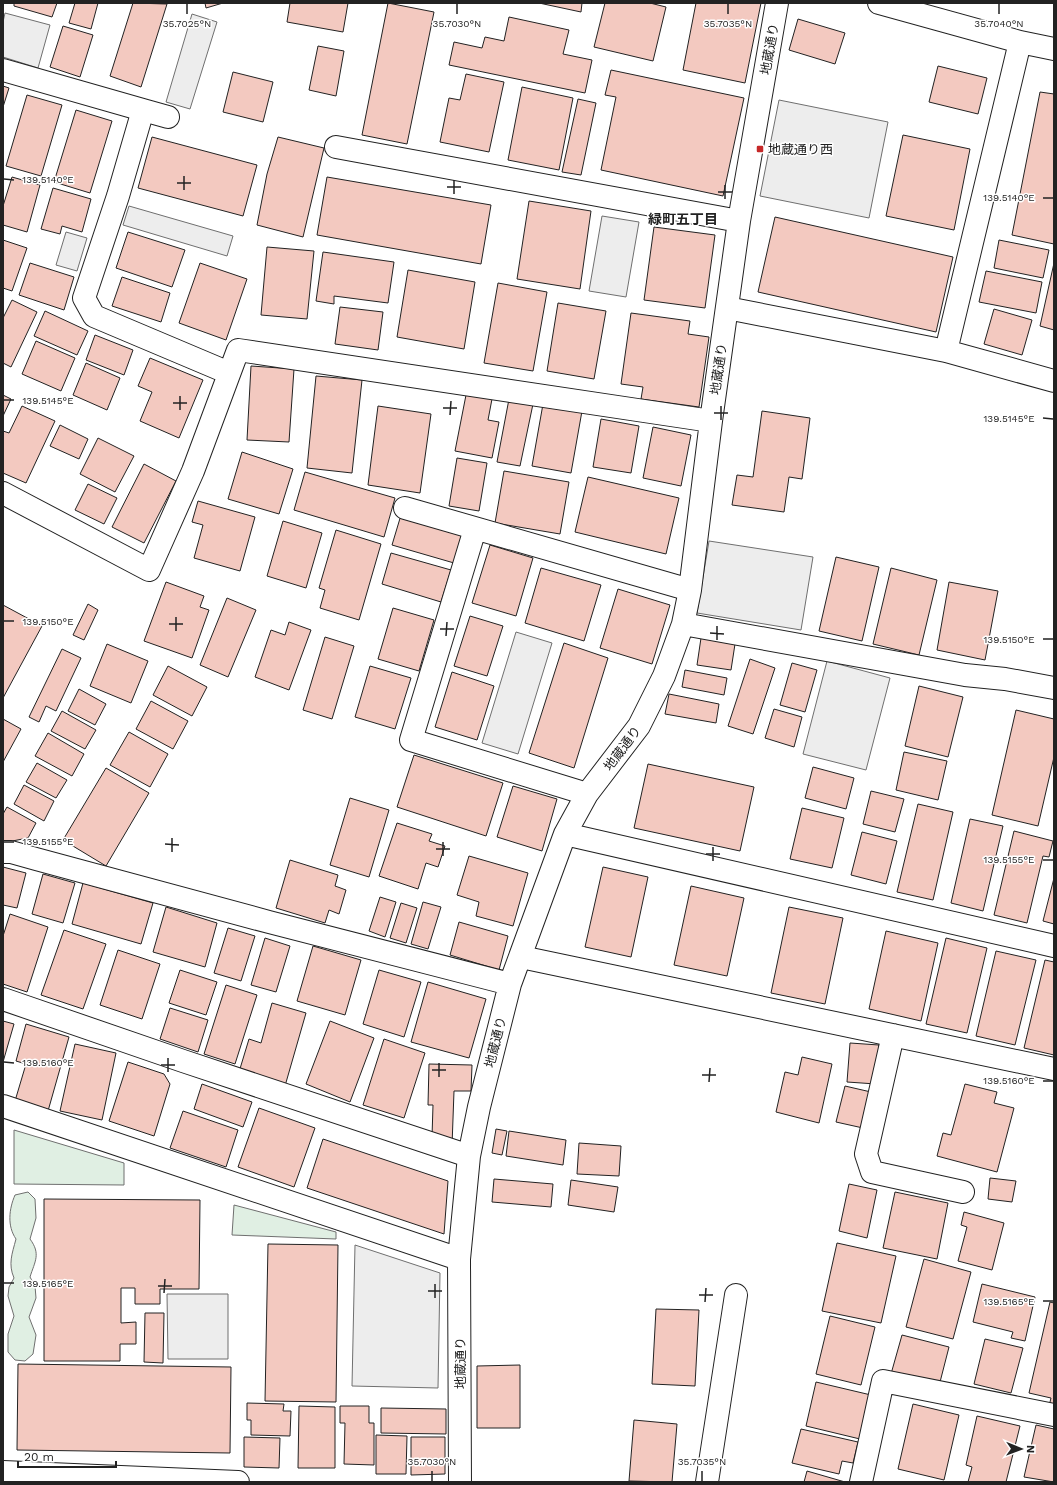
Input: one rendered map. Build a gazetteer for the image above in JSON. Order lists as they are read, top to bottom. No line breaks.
{"streets":{"street":["地蔵通り"]},"districts":["緑町五丁目"],"places":{"transit":["地蔵通り西"]},"scale_bar":"20 m","north":"right","coordinates":["35.7025°N","35.7030°N","35.7035°N","35.7040°N","139.5140°E","139.5145°E","139.5150°E","139.5155°E","139.5160°E","139.5165°E"]}
